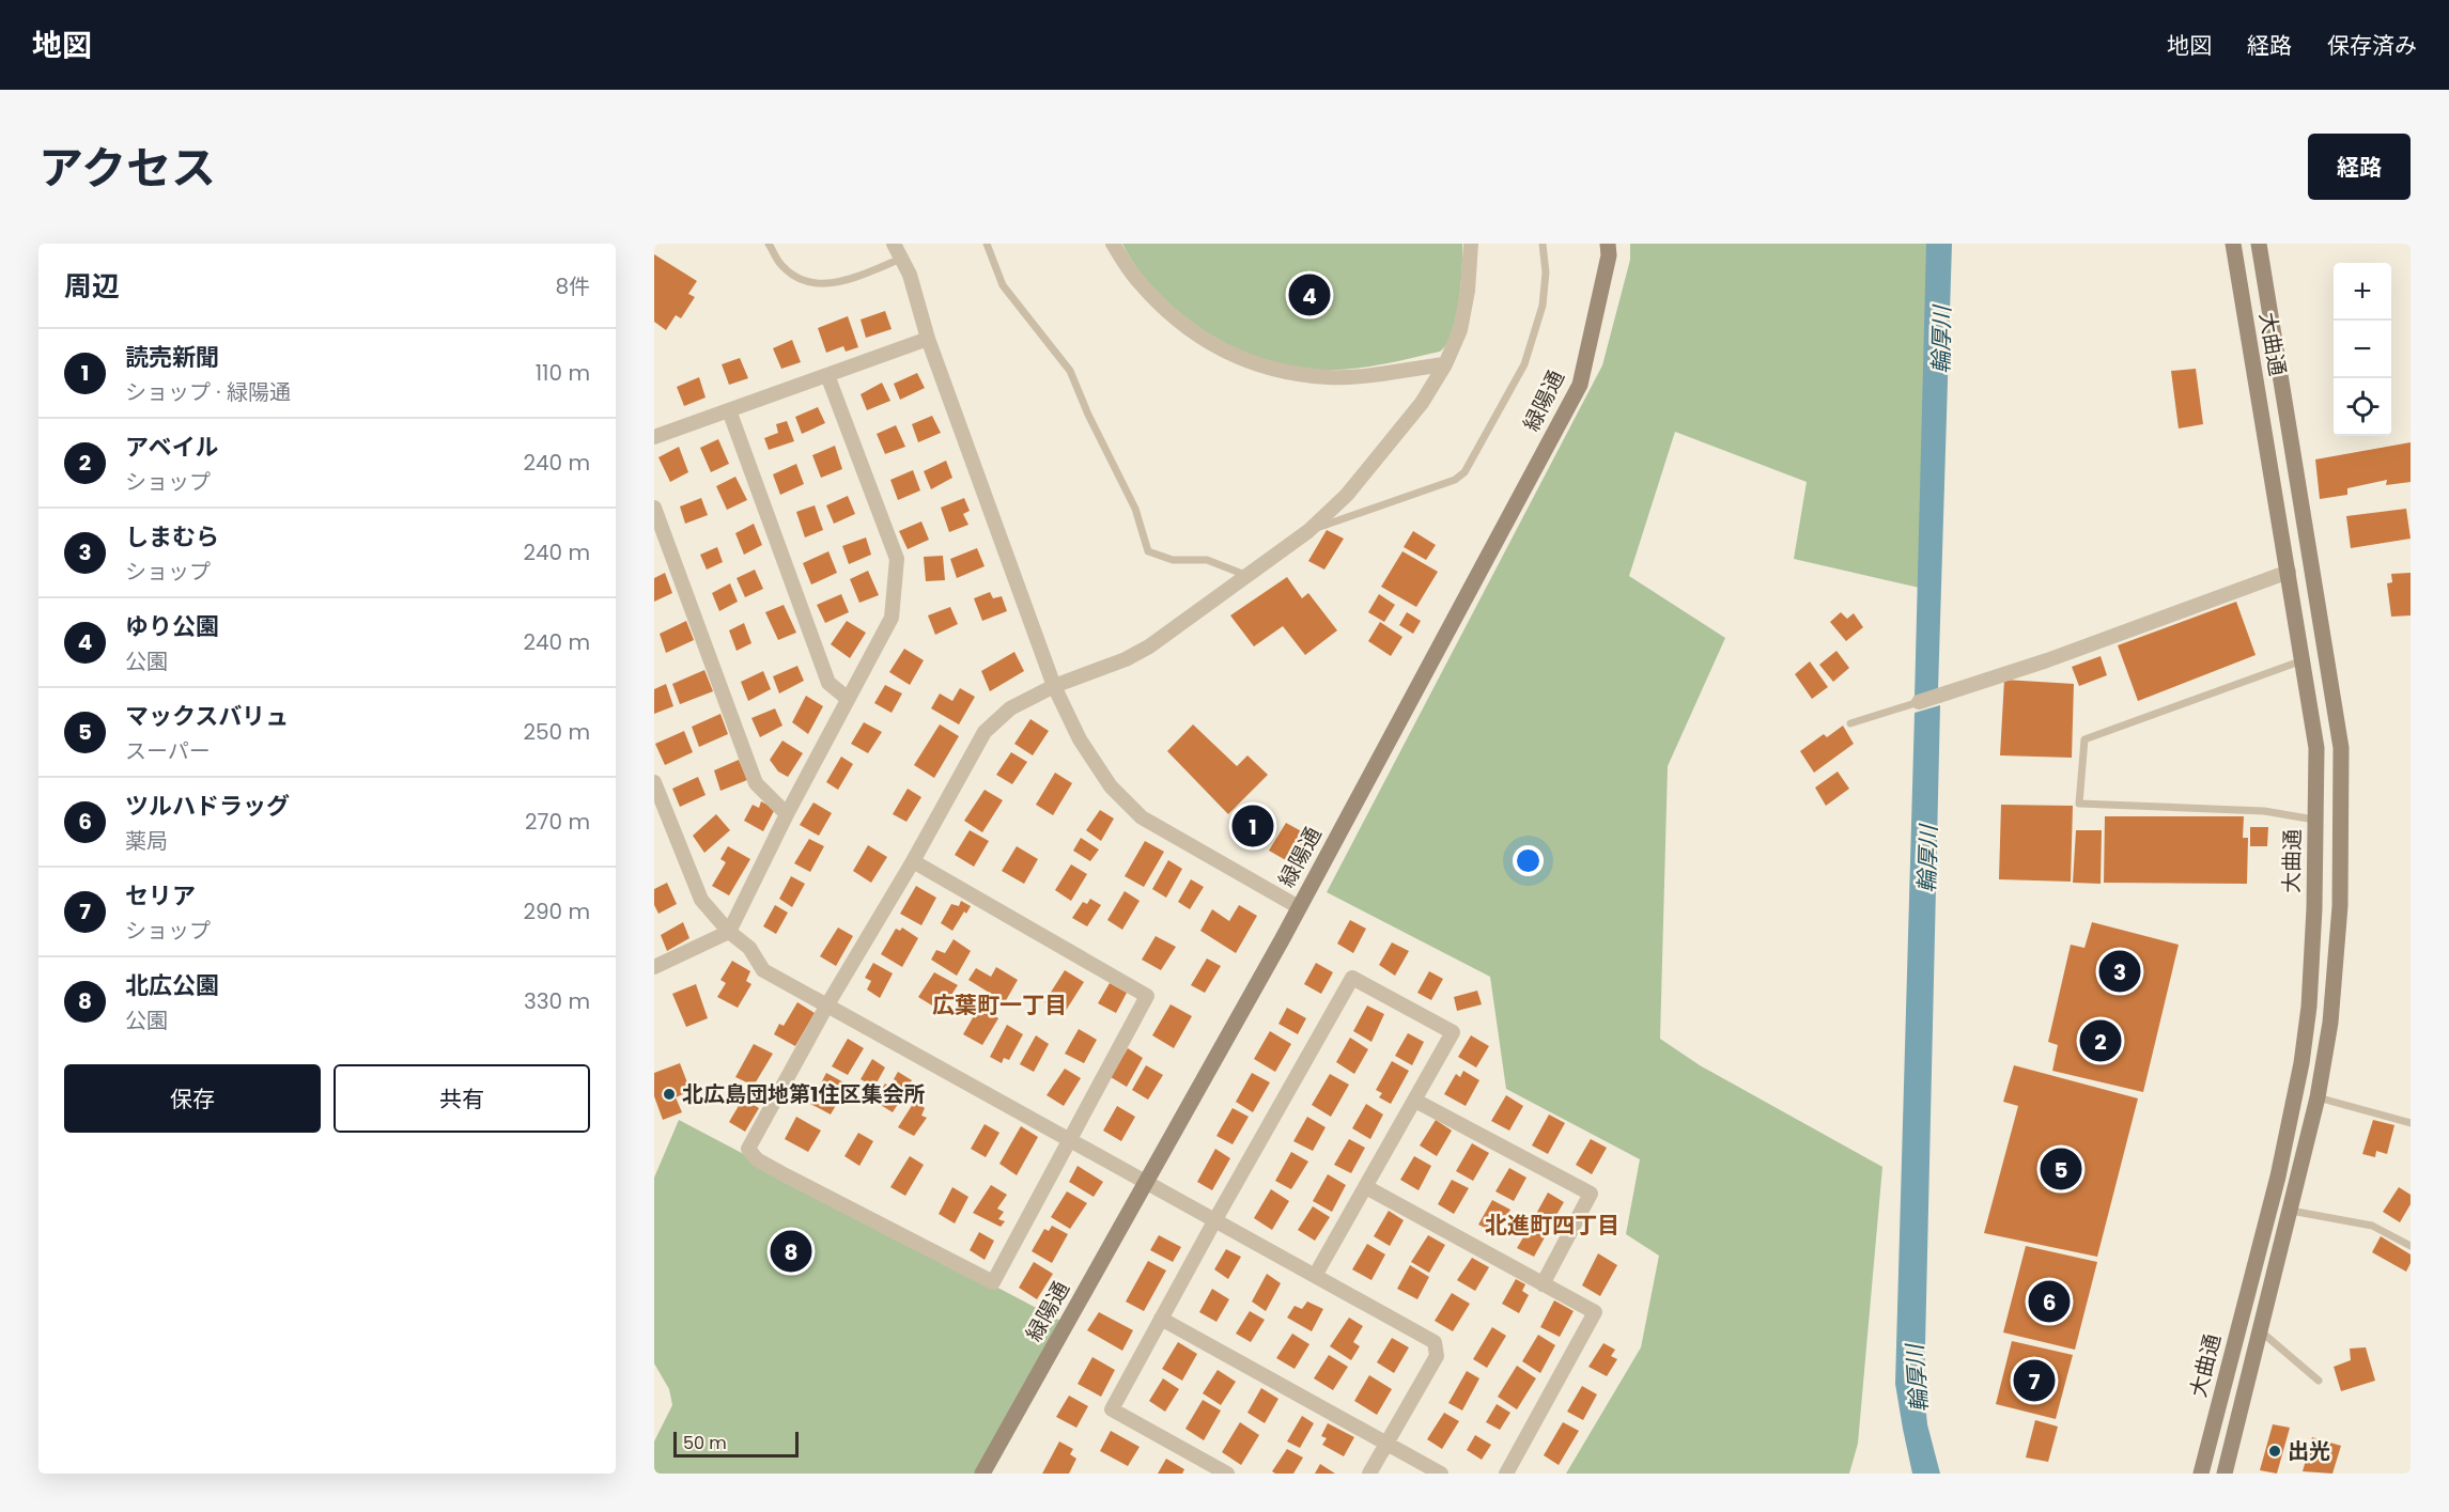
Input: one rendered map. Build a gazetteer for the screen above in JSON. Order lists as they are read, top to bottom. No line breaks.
{"streets":{"main road":["大曲通","緑陽通"]},"districts":["広葉町一丁目","北進町四丁目"],"water":["輪厚川"],"places":["北広島団地第1住区集会所","出光"],"scale_bar":"50 m","page":{"header":"地図","nav":["地図","経路","保存済み"],"title":"アクセス","buttons":["経路",["保存","共有"]],"heading":["周辺","8件"],"map_buttons":["+","−"],"pins":["4","1","3","2","5","8","6","7"],"list":[{"mark":"1","name":"読売新聞","note":"ショップ · 緑陽通","value":"110 m"},{"mark":"2","name":"アベイル","note":"ショップ","value":"240 m"},{"mark":"3","name":"しまむら","note":"ショップ","value":"240 m"},{"mark":"4","name":"ゆり公園","note":"公園","value":"240 m"},{"mark":"5","name":"マックスバリュ","note":"スーパー","value":"250 m"},{"mark":"6","name":"ツルハドラッグ","note":"薬局","value":"270 m"},{"mark":"7","name":"セリア","note":"ショップ","value":"290 m"},{"mark":"8","name":"北広公園","note":"公園","value":"330 m"}],"scale":"50 m"}}
